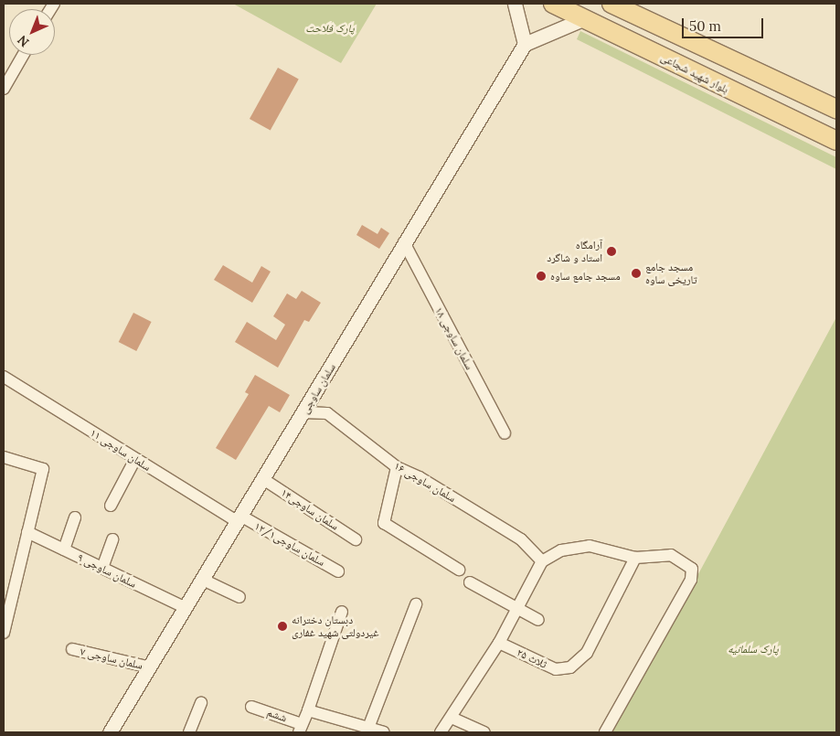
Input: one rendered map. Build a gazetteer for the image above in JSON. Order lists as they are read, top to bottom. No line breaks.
{"streets":{"main road":["بلوار شهید شجاعی"],"street":["سلمان ساوجی ۱۸","سلمان ساوجی","سلمان ساوجی ۱۱","سلمان ساوجی ۱۶","سلمان ساوجی۱۴","سلمان ساوجی۱۲/۱","سلمان ساوجی ۹","سلمان ساوجی ۷","ثلاث ۲۵","ششم"]},"crossings":[["سلمان ساوجی ۱۸","سلمان ساوجی"],["سلمان ساوجی","سلمان ساوجی ۱۱"],["سلمان ساوجی","سلمان ساوجی ۱۶"],["سلمان ساوجی","سلمان ساوجی۱۴"],["سلمان ساوجی","سلمان ساوجی۱۲/۱"],["سلمان ساوجی","سلمان ساوجی ۹"],["سلمان ساوجی","سلمان ساوجی ۷"],["سلمان ساوجی ۱۱","سلمان ساوجی۱۲/۱"]],"parks":["پارک فلاحت","پارک سلمانیه"],"places":["آرامگاه استاد و شاگرد","مسجد جامع تاریخی ساوه","مسجد جامع ساوه","دبستان دخترانه غیردولتی شهید غفاری"],"scale_bar":"50 m","north":"bottom left"}
